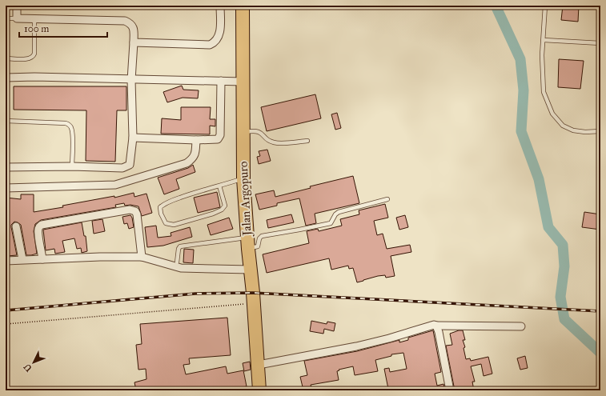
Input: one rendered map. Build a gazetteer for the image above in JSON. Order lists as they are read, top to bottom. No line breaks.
{"streets":{"highway":["Jalan Argopuro"]},"scale_bar":"100 m","north":"bottom left"}
